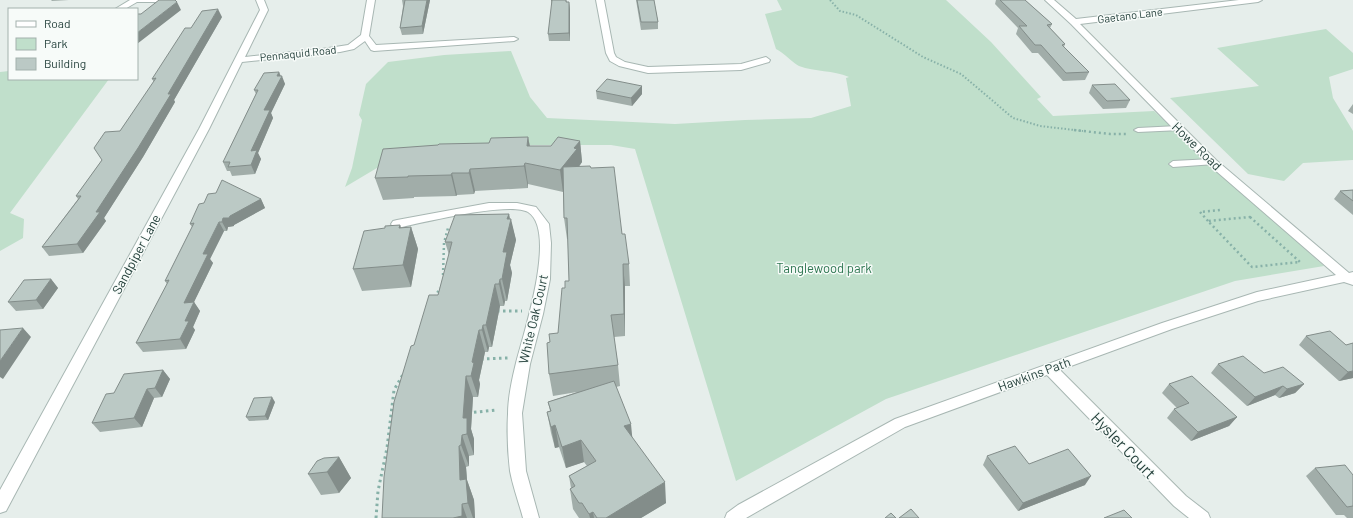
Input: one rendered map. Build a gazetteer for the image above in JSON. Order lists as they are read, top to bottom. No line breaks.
{"streets":{"street":["Gaetano Lane","Pennaquid Road","Howe Road","Sandpiper Lane","White Oak Court","Hawkins Path","Hysler Court"]},"crossings":[["Gaetano Lane","Howe Road"],["Pennaquid Road","Sandpiper Lane"],["Howe Road","Hawkins Path"],["Hawkins Path","Hysler Court"]],"parks":["Tanglewood park"],"legend":["Road","Park","Building"]}
